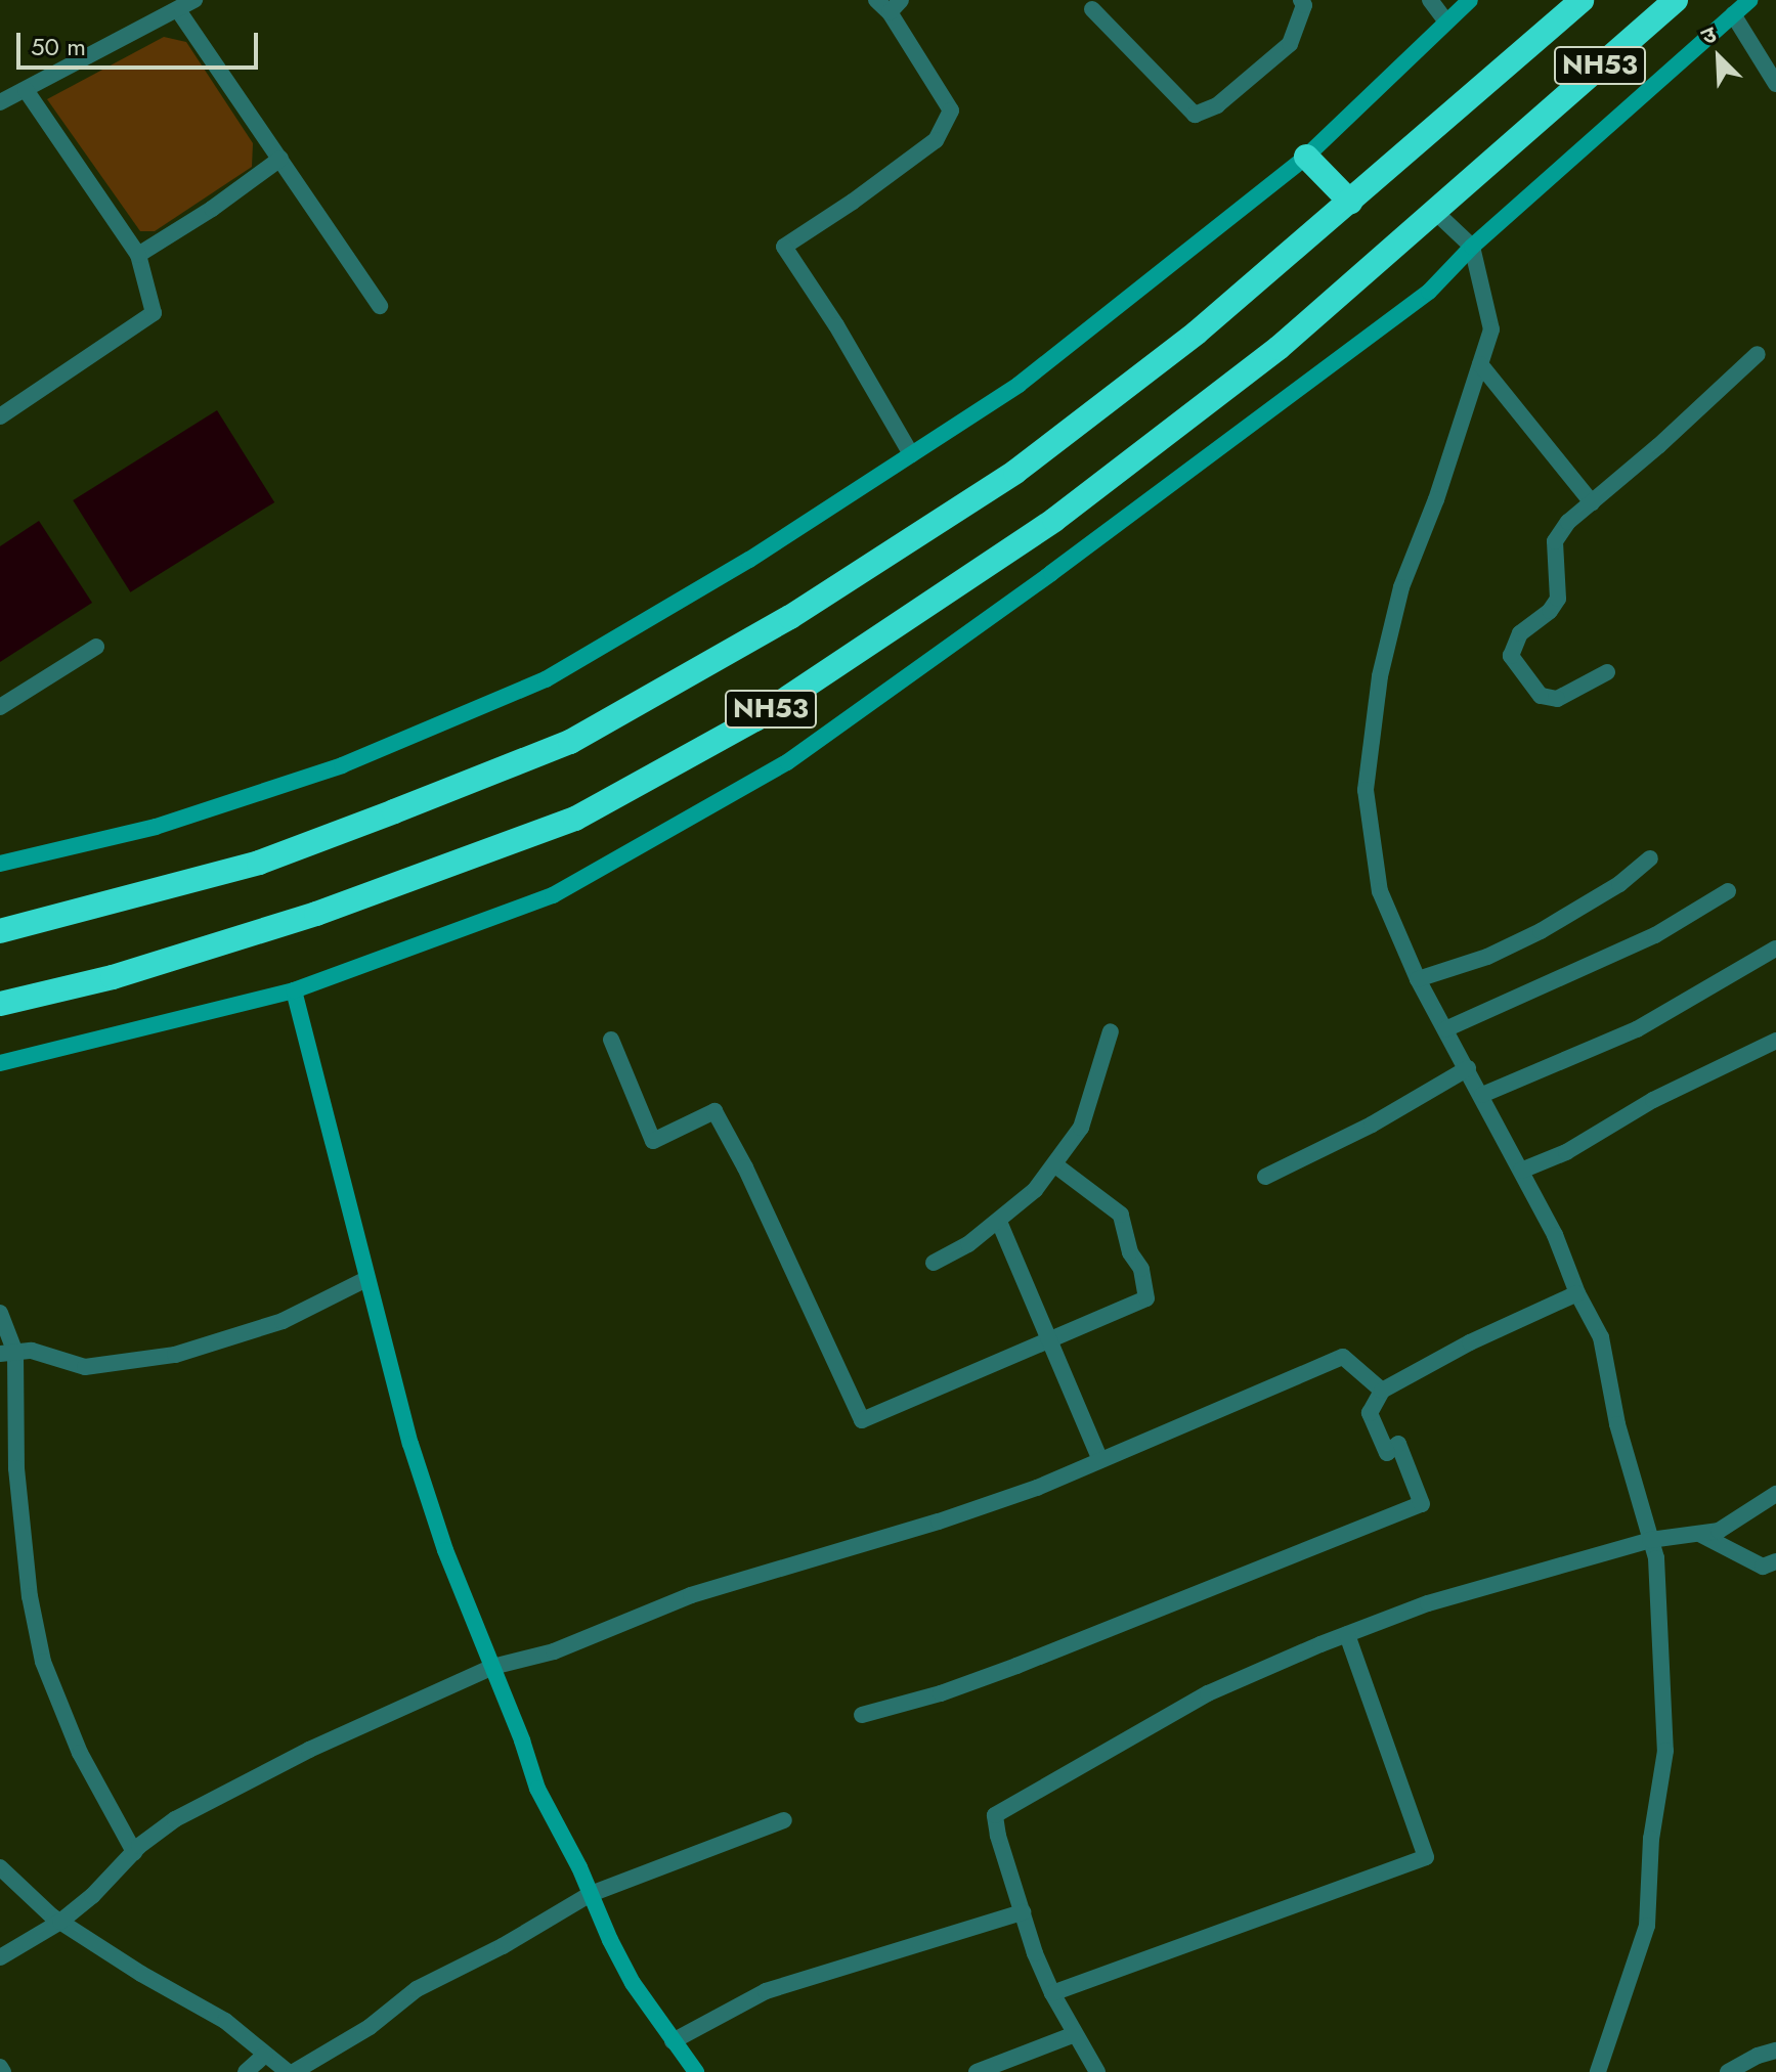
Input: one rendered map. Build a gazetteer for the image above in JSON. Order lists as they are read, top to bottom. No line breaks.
{"streets":{"highway":["NH53"]},"scale_bar":"50 m","north":"top left"}
